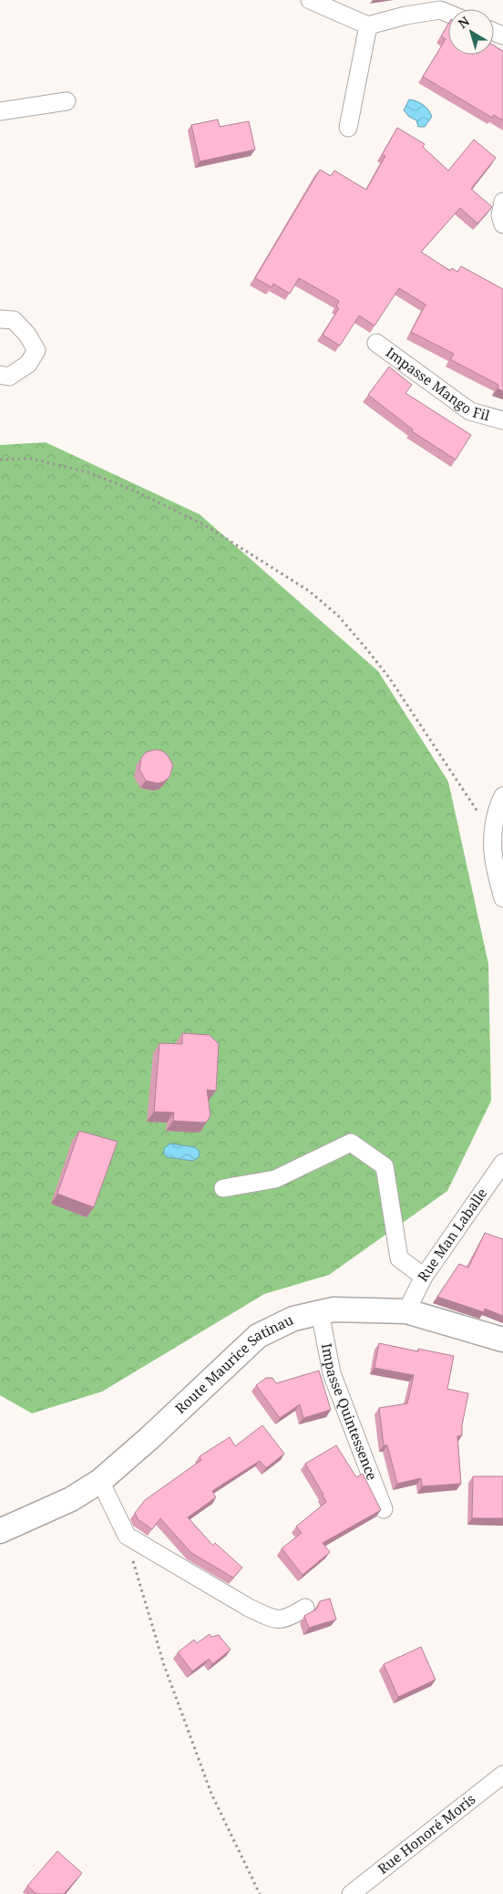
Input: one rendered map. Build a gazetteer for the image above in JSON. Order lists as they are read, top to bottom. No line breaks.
{"streets":{"main road":["Route Maurice Satinau"],"street":["Impasse Mango Fil","Rue Man Laballe","Impasse Quintessence","Rue Honoré Moris"]},"crossings":[["Rue Man Laballe","Route Maurice Satinau"],["Route Maurice Satinau","Impasse Quintessence"]],"north":"top left"}
